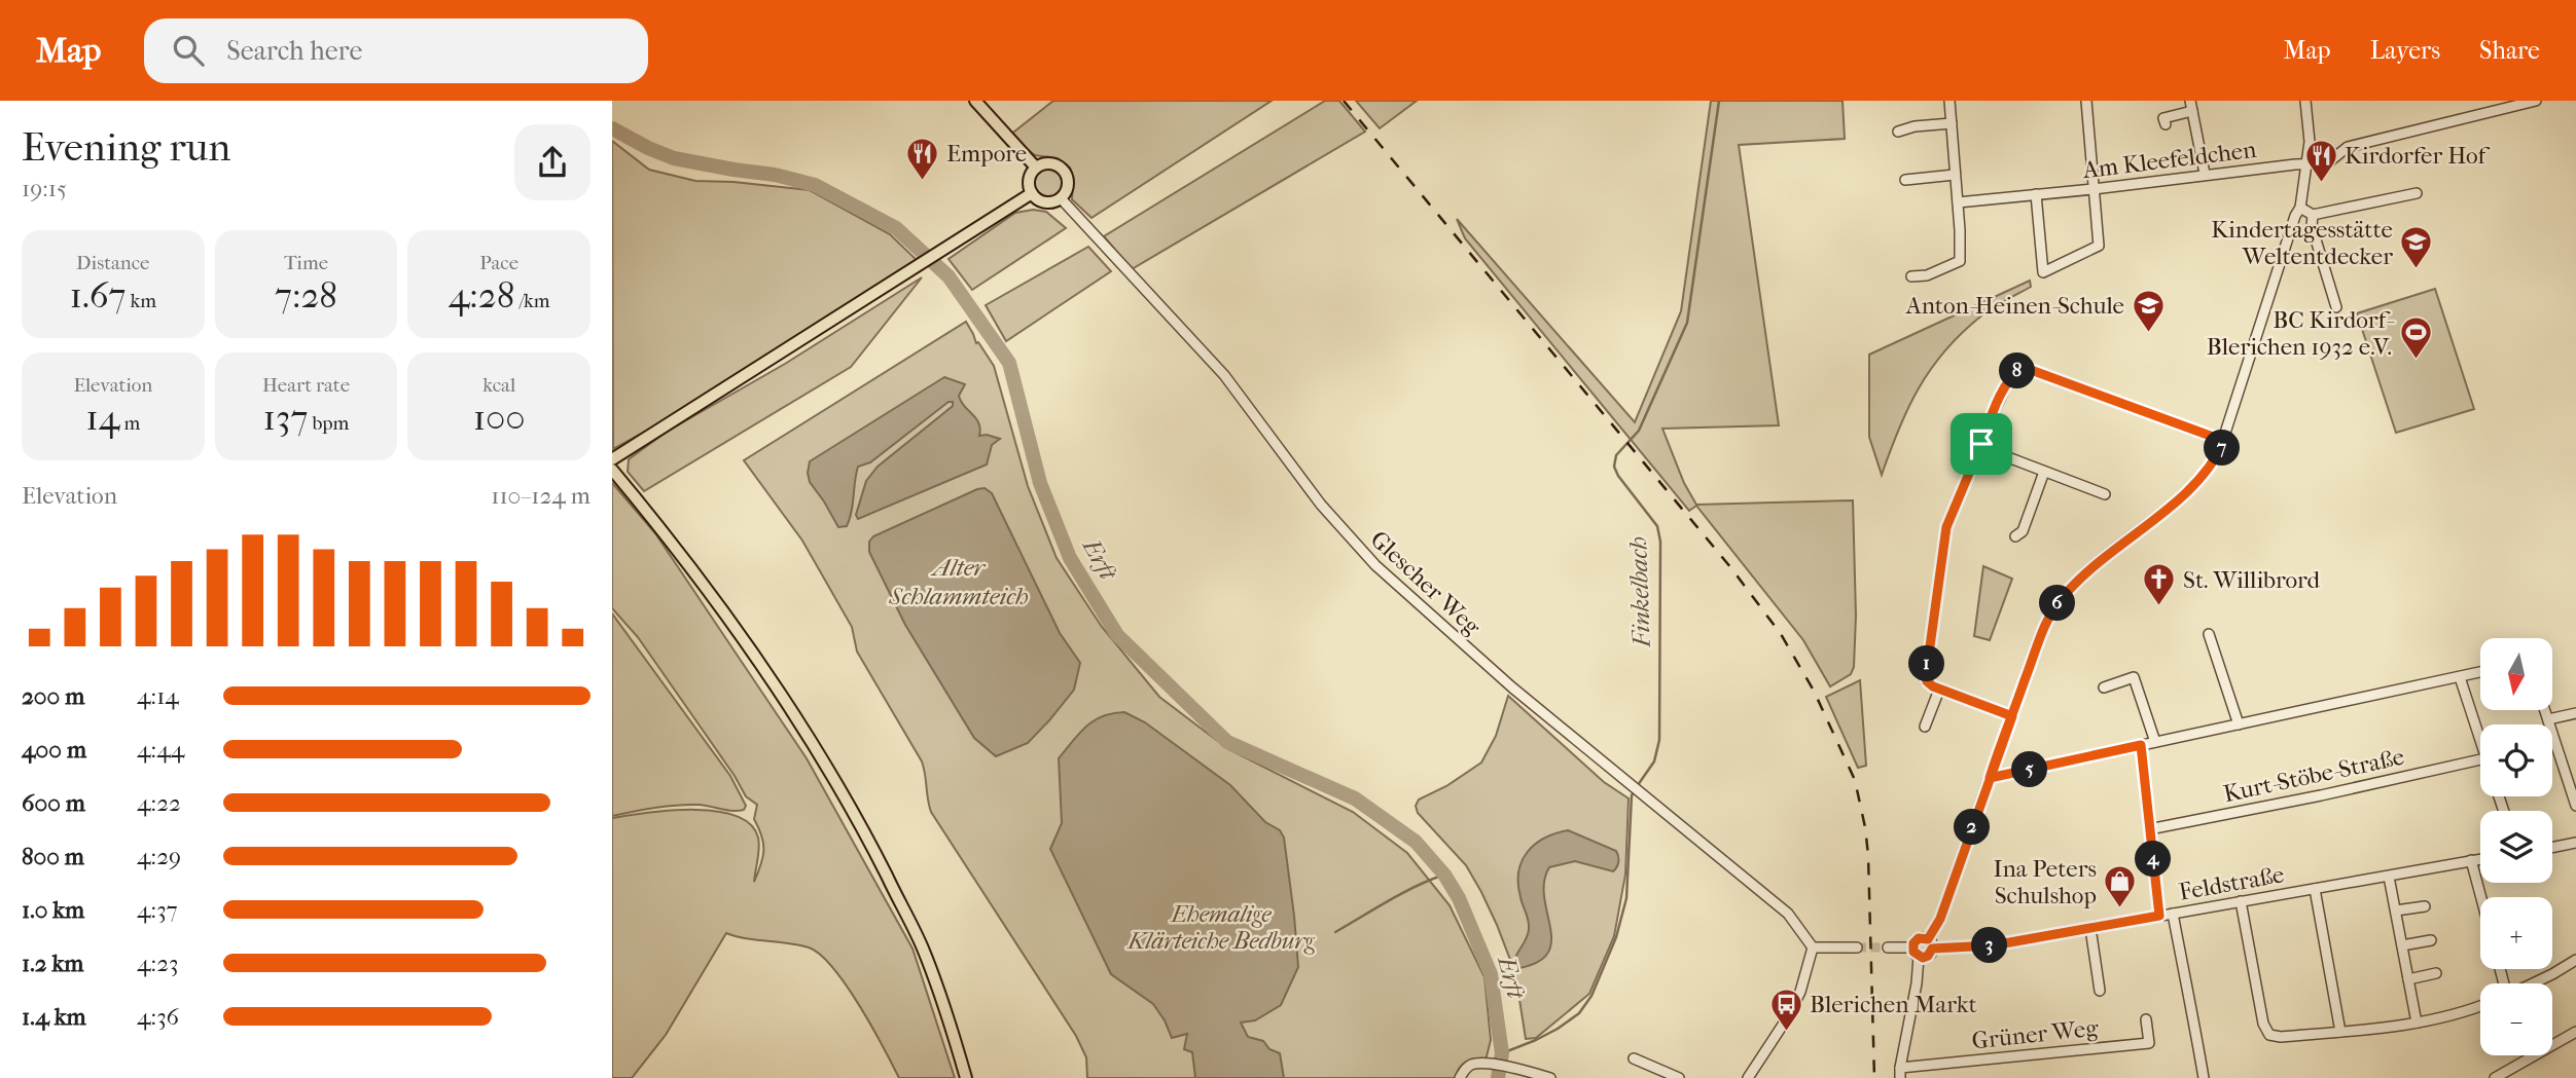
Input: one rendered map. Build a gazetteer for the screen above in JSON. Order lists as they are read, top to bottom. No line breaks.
{"streets":{"street":["Am Kleefeldchen","Glescher Weg","Kurt-Stöbe-Straße","Feldstraße","Grüner Weg"]},"water":["Erft","Alter Schlammteich","Finkelbach"],"parks":["Ehemalige Klärteiche Bedburg"],"places":{"restaurant":["Empore","Kirdorfer Hof"],"school or university":["Kindertagesstätte Weltentdecker","Anton-Heinen-Schule"],"sports":["BC Kirdorf- Blerichen 1932 e.V."],"church":["St. Willibrord"],"shop":["Ina Peters Schulshop"],"bus stop":["Blerichen Markt"]},"north":"bottom","page":{"header":"Map","search":"Search here","nav":["Map","Layers","Share"],"heading":["Evening run","19:15"],"stats":[["Distance","1.67 km"],["Time","7:28"],["Pace","4:28 /km"],["Elevation","14 m"],["Heart rate","137 bpm"],["kcal","100"]],"pins":["8","7","6","1","5","2","4","3"],"chart":["Elevation","110–124 m"],"map_buttons":["+","−"],"list":[{"name":"200 m","note":"4:14"},{"name":"400 m","note":"4:44"},{"name":"600 m","note":"4:22"},{"name":"800 m","note":"4:29"},{"name":"1.0 km","note":"4:37"},{"name":"1.2 km","note":"4:23"},{"name":"1.4 km","note":"4:36"}]}}
